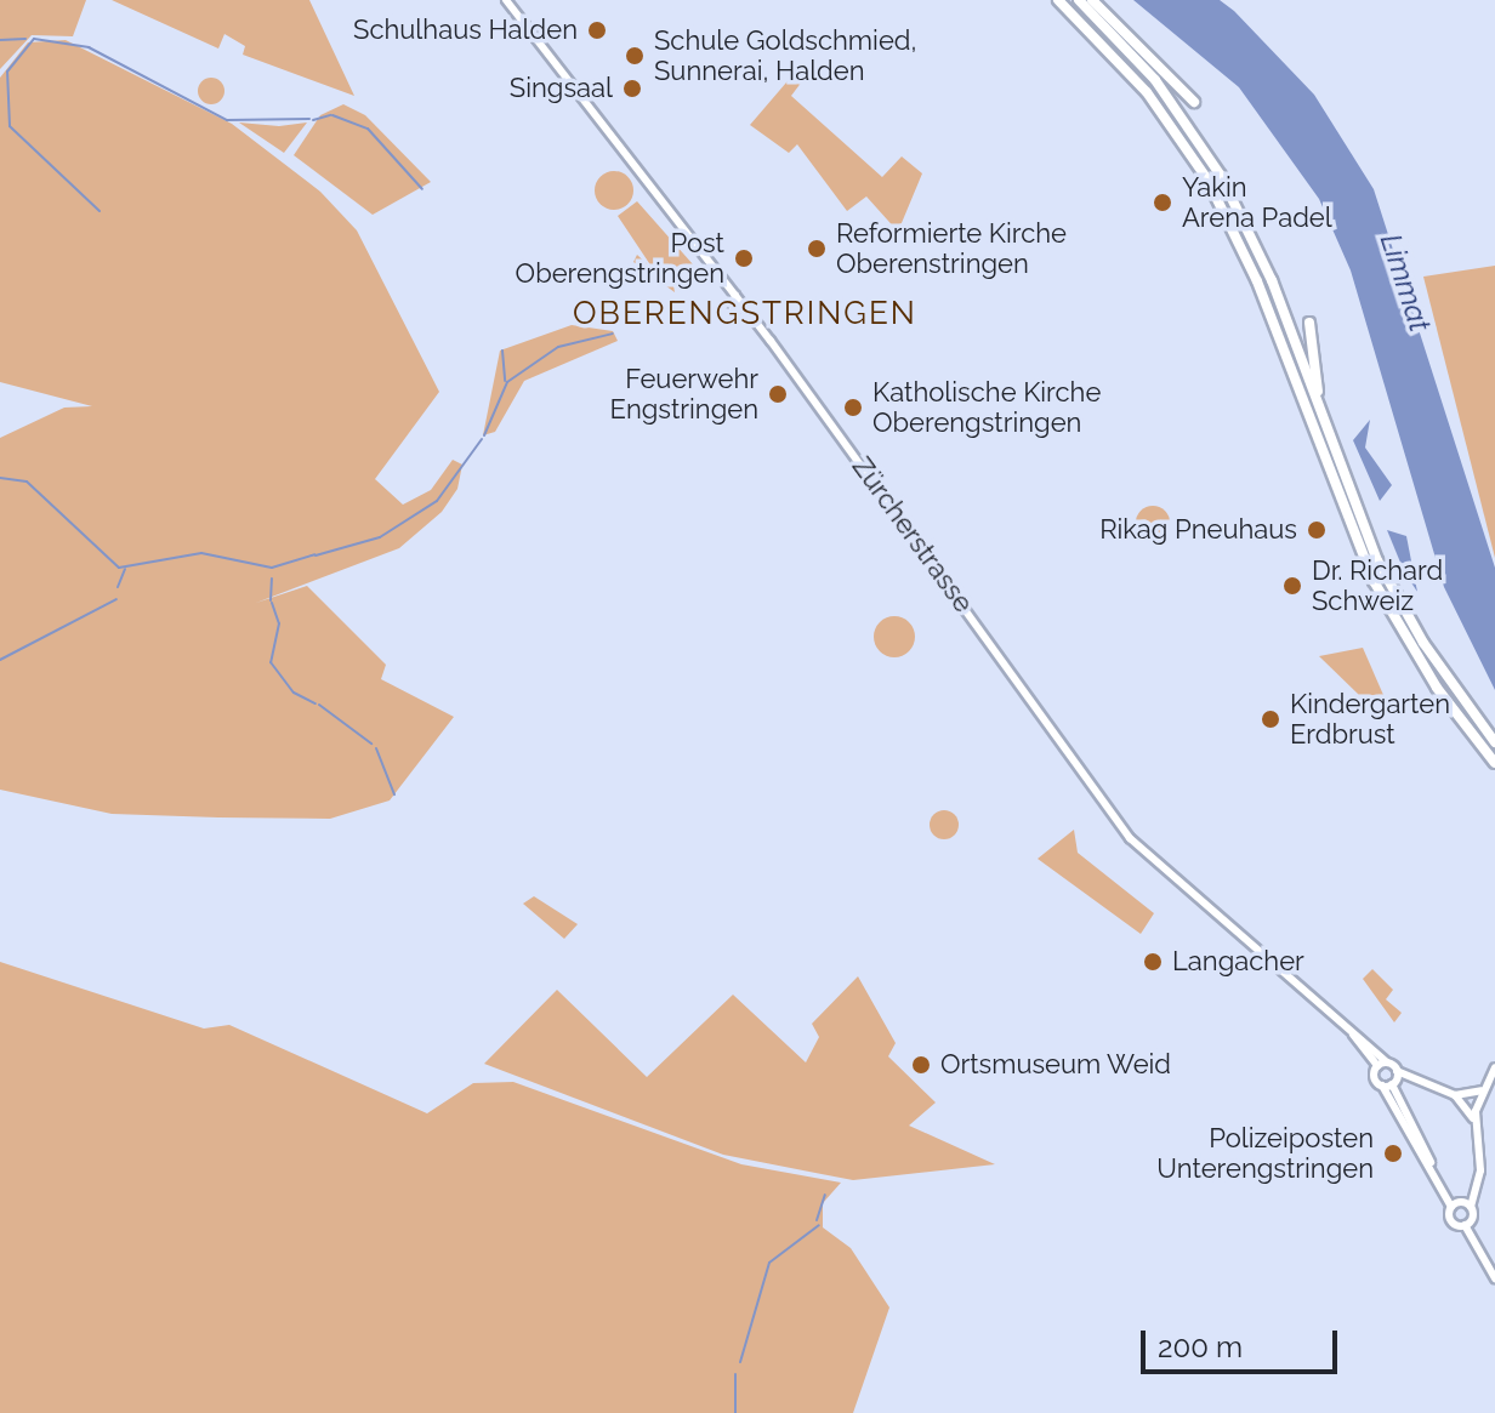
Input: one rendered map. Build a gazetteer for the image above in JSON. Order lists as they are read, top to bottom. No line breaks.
{"streets":{"main road":["Zürcherstrasse"]},"districts":["OBERENGSTRINGEN"],"water":["Limmat"],"places":["Schulhaus Halden","Schule Goldschmied, Sunnerai, Halden","Singsaal","Yakin Arena Padel","Reformierte Kirche Oberenstringen","Post Oberengstringen","Feuerwehr Engstringen","Katholische Kirche Oberengstringen","Rikag Pneuhaus","Dr. Richard Schweiz","Kindergarten Erdbrust","Langacher","Ortsmuseum Weid","Polizeiposten Unterengstringen"],"scale_bar":"200 m"}
